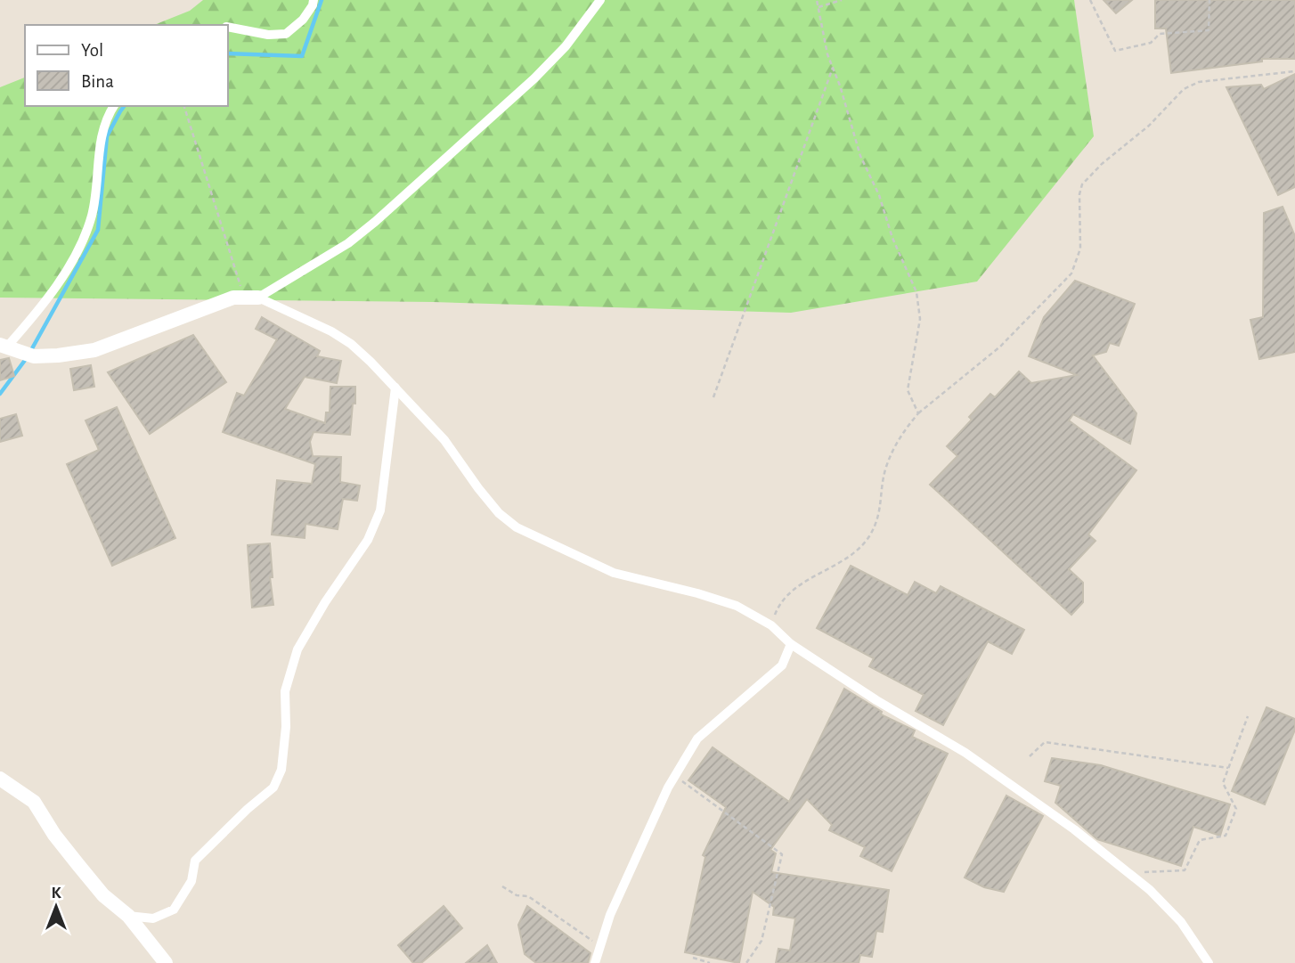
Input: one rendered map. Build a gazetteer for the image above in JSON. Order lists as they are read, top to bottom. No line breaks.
{"legend":["Yol","Bina"],"north":"top"}
